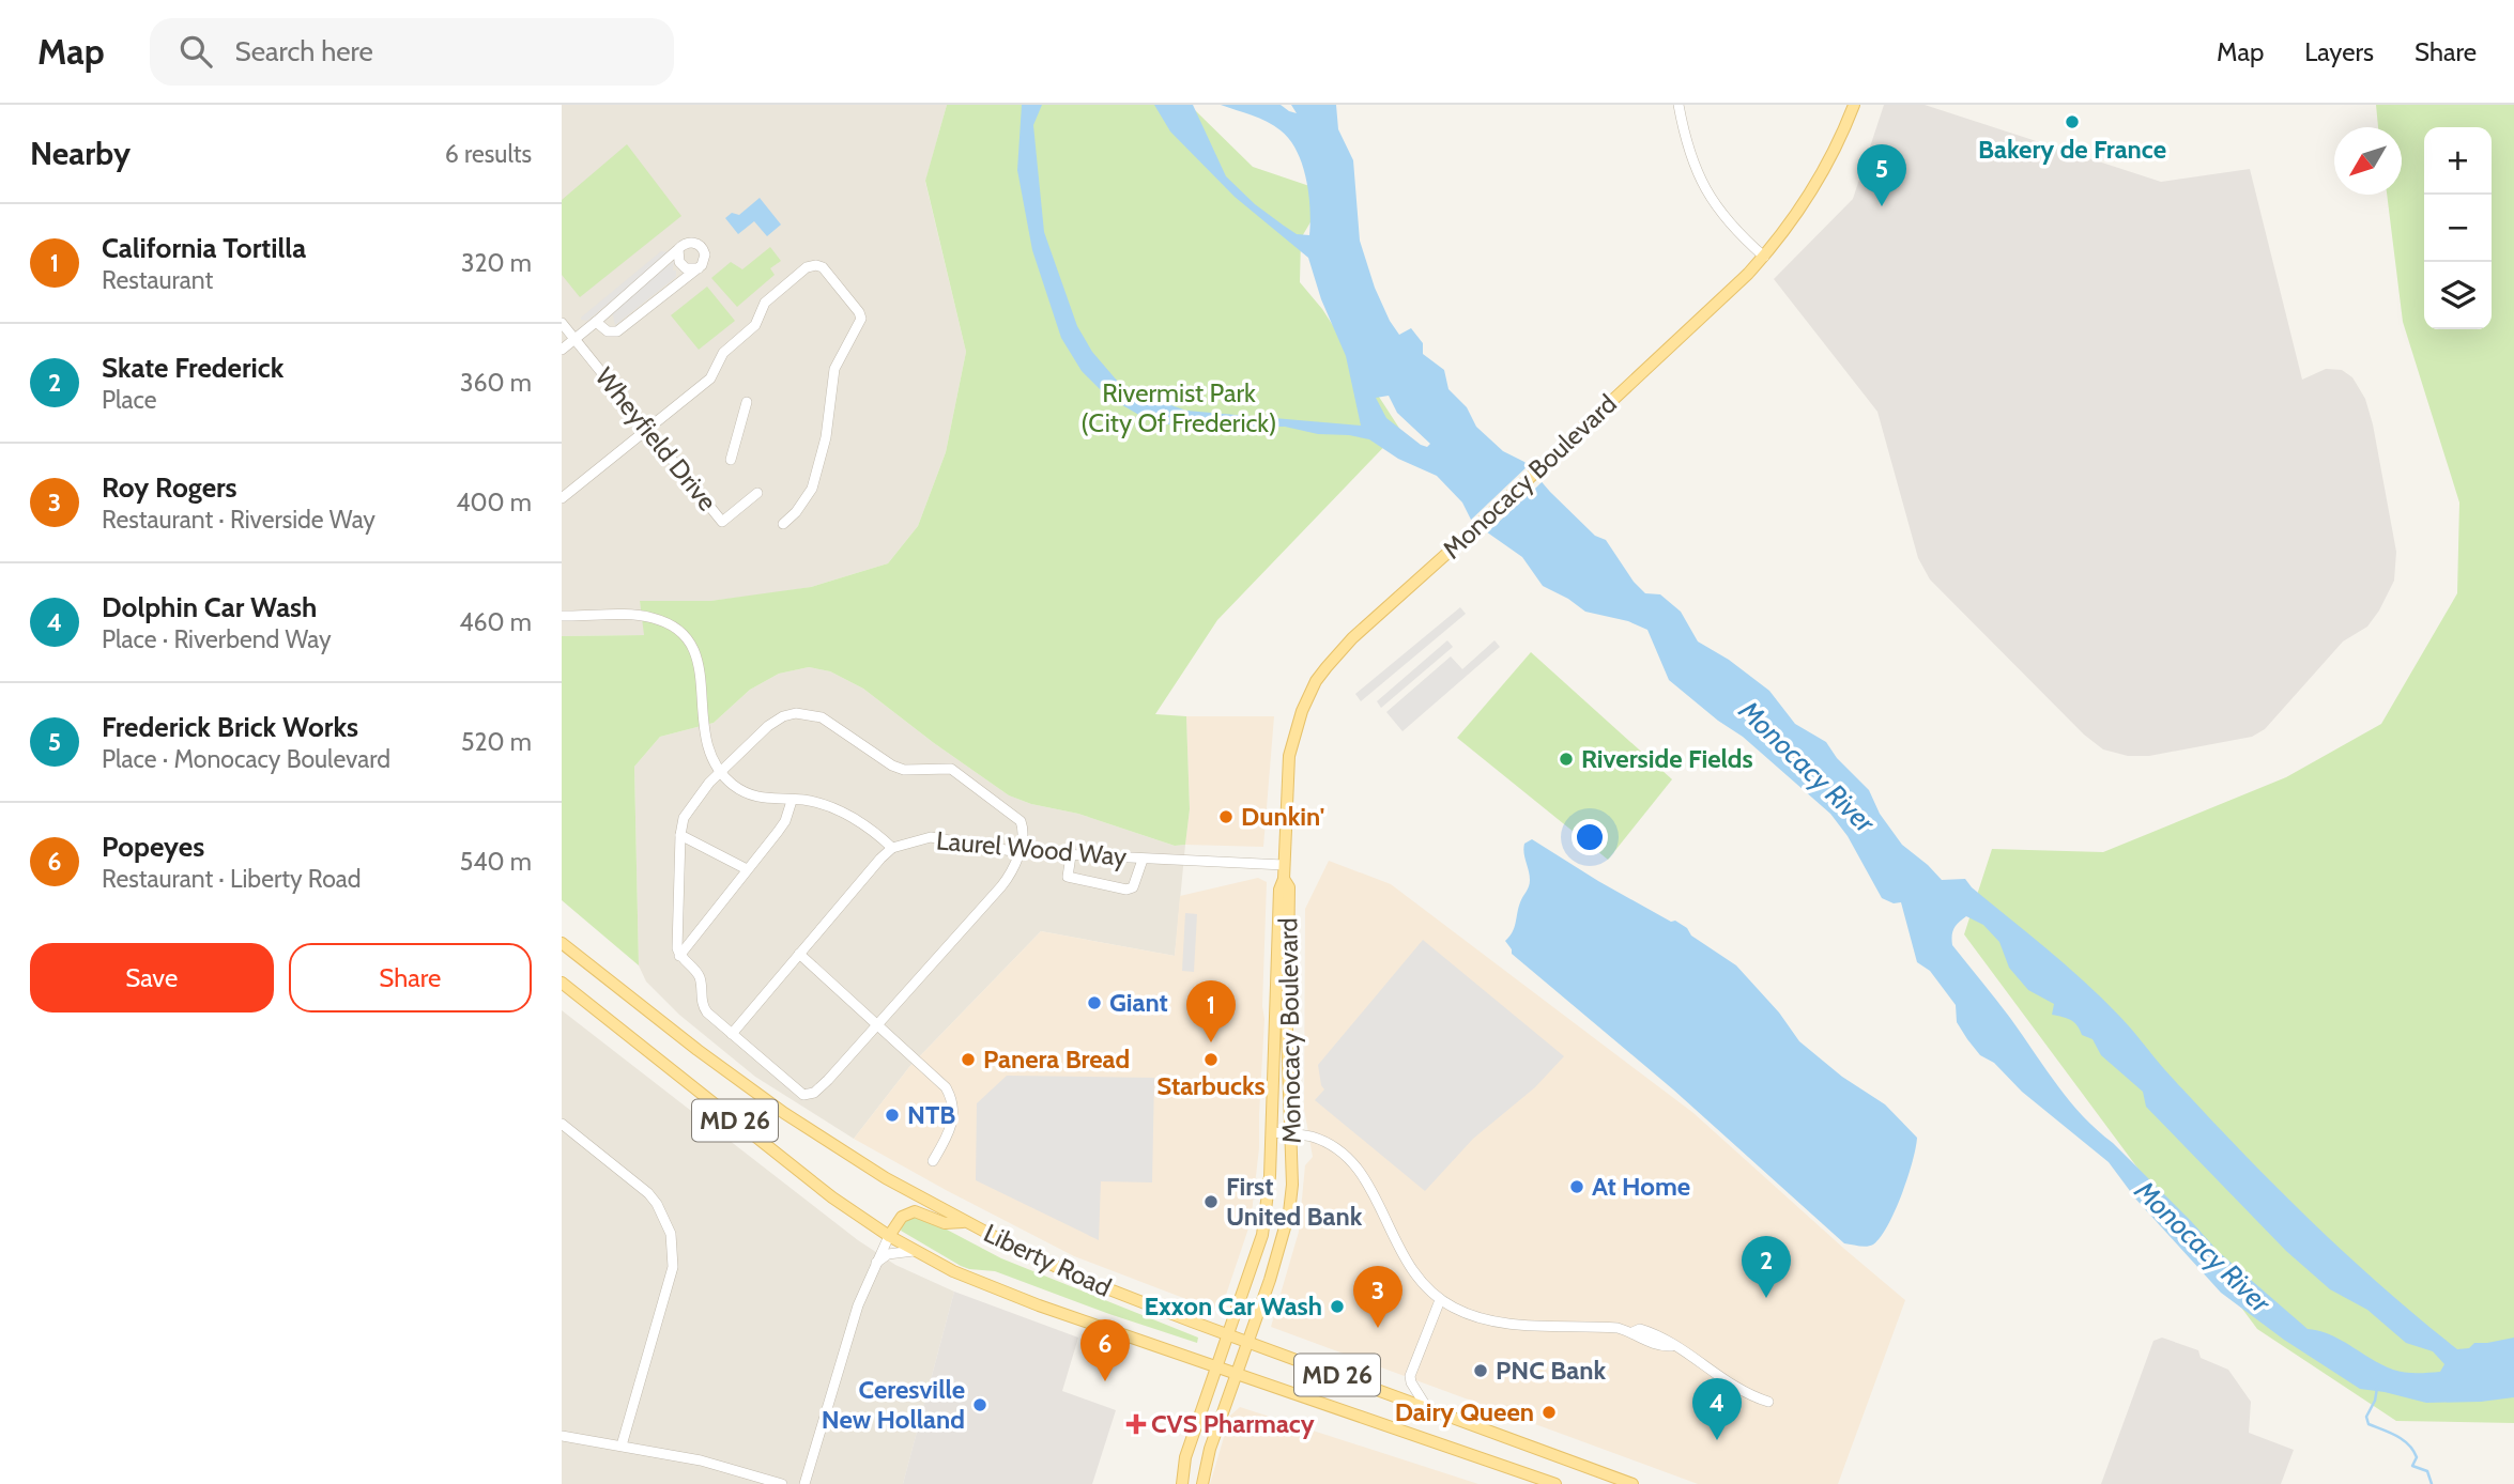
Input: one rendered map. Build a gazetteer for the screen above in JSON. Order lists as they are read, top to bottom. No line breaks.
{"streets":{"main road":["Monocacy Boulevard","MD 26","Liberty Road"],"street":["Wheyfield Drive","Laurel Wood Way"]},"crossings":[["Monocacy Boulevard","Laurel Wood Way"],["Monocacy Boulevard","Liberty Road"]],"water":["Monocacy River"],"parks":["Rivermist Park (City Of Frederick)"],"places":{"other":["Bakery de France","Riverside Fields","Dunkin'","Giant","Panera Bread","Starbucks","NTB","At Home","First United Bank","Exxon Car Wash","PNC Bank","Ceresville New Holland","Dairy Queen"],"health":["CVS Pharmacy"]},"north":"bottom left","page":{"header":"Map","search":"Search here","nav":["Map","Layers","Share"],"heading":["Nearby","6 results"],"map_buttons":["+","−"],"pins":["5","1","2","3","6","4"],"list":[{"mark":"1","name":"California Tortilla","note":"Restaurant","value":"320 m"},{"mark":"2","name":"Skate Frederick","note":"Place","value":"360 m"},{"mark":"3","name":"Roy Rogers","note":"Restaurant · Riverside Way","value":"400 m"},{"mark":"4","name":"Dolphin Car Wash","note":"Place · Riverbend Way","value":"460 m"},{"mark":"5","name":"Frederick Brick Works","note":"Place · Monocacy Boulevard","value":"520 m"},{"mark":"6","name":"Popeyes","note":"Restaurant · Liberty Road","value":"540 m"}],"buttons":["Save","Share"]}}
